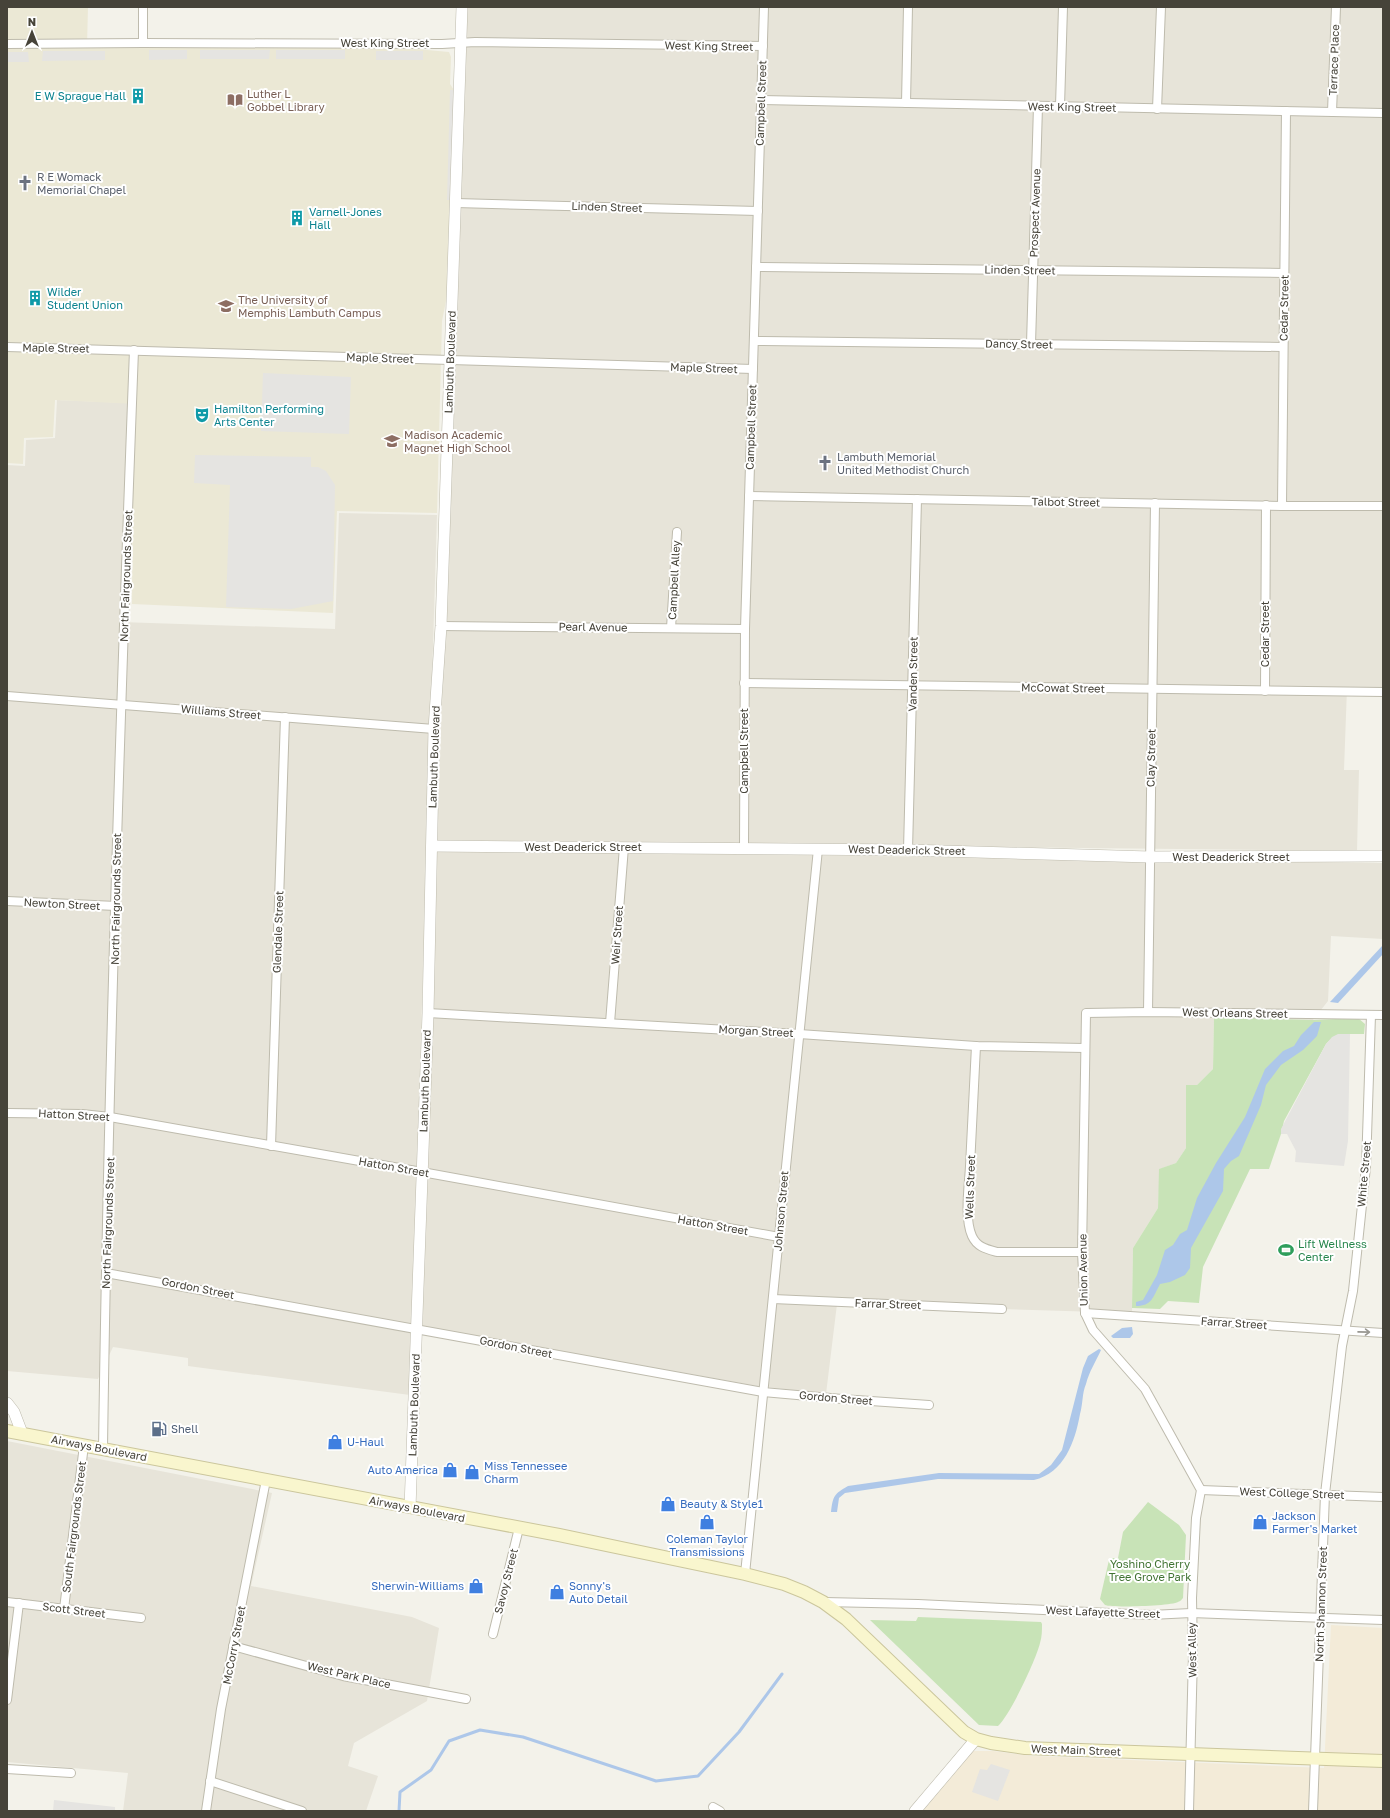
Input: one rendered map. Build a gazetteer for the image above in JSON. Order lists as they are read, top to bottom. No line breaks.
{"streets":{"main road":["Airways Boulevard","West Main Street"],"street":["West King Street","Terrace Place","Campbell Street","Linden Street","Prospect Avenue","Cedar Street","Dancy Street","Maple Street","Lambuth Boulevard","Talbot Street","North Fairgrounds Street","Campbell Alley","Pearl Avenue","Vanden Street","McCowat Street","Williams Street","Clay Street","West Deaderick Street","Newton Street","Glendale Street","Weir Street","West Orleans Street","Morgan Street","Hatton Street","White Street","Wells Street","Johnson Street","Union Avenue","Gordon Street","Farrar Street","West College Street","South Fairgrounds Street","Savoy Street","North Shannon Street","Scott Street","West Lafayette Street","McCorry Street","West Alley","West Park Place"]},"crossings":[["West King Street","Terrace Place"],["West King Street","Campbell Street"],["West King Street","Prospect Avenue"],["West King Street","Cedar Street"],["West King Street","Lambuth Boulevard"],["Campbell Street","Linden Street"],["Campbell Street","Dancy Street"],["Campbell Street","Maple Street"],["Campbell Street","Talbot Street"],["Campbell Street","Pearl Avenue"],["Campbell Street","McCowat Street"],["Campbell Street","West Deaderick Street"],["Linden Street","Prospect Avenue"],["Linden Street","Cedar Street"],["Linden Street","Lambuth Boulevard"],["Prospect Avenue","Dancy Street"],["Cedar Street","Dancy Street"],["Cedar Street","Talbot Street"],["Cedar Street","McCowat Street"],["Maple Street","Lambuth Boulevard"],["Maple Street","North Fairgrounds Street"],["Lambuth Boulevard","Pearl Avenue"],["Lambuth Boulevard","Williams Street"],["Lambuth Boulevard","West Deaderick Street"],["Lambuth Boulevard","Morgan Street"],["Lambuth Boulevard","Hatton Street"],["Lambuth Boulevard","Gordon Street"],["Lambuth Boulevard","Airways Boulevard"],["Talbot Street","Vanden Street"],["Talbot Street","Clay Street"],["North Fairgrounds Street","Williams Street"],["North Fairgrounds Street","Newton Street"],["North Fairgrounds Street","Hatton Street"],["North Fairgrounds Street","Gordon Street"],["North Fairgrounds Street","Airways Boulevard"],["Campbell Alley","Pearl Avenue"],["Vanden Street","McCowat Street"],["Vanden Street","West Deaderick Street"],["McCowat Street","Clay Street"],["Williams Street","Glendale Street"],["Clay Street","West Deaderick Street"],["Clay Street","West Orleans Street"],["West Deaderick Street","Weir Street"],["West Deaderick Street","Johnson Street"],["Glendale Street","Hatton Street"],["Weir Street","Morgan Street"],["West Orleans Street","White Street"],["West Orleans Street","Union Avenue"],["Morgan Street","Wells Street"],["Morgan Street","Johnson Street"],["Morgan Street","Union Avenue"],["Hatton Street","Johnson Street"],["White Street","Farrar Street"],["White Street","North Shannon Street"],["Wells Street","Union Avenue"],["Johnson Street","Gordon Street"],["Johnson Street","Farrar Street"],["Johnson Street","Airways Boulevard"],["Union Avenue","Farrar Street"],["Union Avenue","West College Street"],["Union Avenue","West Alley"],["Farrar Street","North Shannon Street"],["Airways Boulevard","South Fairgrounds Street"],["Airways Boulevard","Savoy Street"],["Airways Boulevard","West Lafayette Street"],["Airways Boulevard","McCorry Street"],["Airways Boulevard","West Main Street"],["West College Street","North Shannon Street"],["West College Street","West Alley"],["South Fairgrounds Street","Scott Street"],["North Shannon Street","West Lafayette Street"],["North Shannon Street","West Main Street"],["West Lafayette Street","West Alley"],["West Lafayette Street","West Main Street"],["McCorry Street","West Park Place"],["West Alley","West Main Street"]],"parks":["Yoshino Cherry Tree Grove Park"],"places":{"building":["E W Sprague Hall","Varnell-Jones Hall","Wilder Student Union"],"library":["Luther L Gobbel Library"],"church":["R E Womack Memorial Chapel","Lambuth Memorial United Methodist Church"],"school or university":["The University of Memphis Lambuth Campus","Madison Academic Magnet High School"],"theatre":["Hamilton Performing Arts Center"],"sports":["Lift Wellness Center"],"fuel station":["Shell"],"shop":["U-Haul","Auto America","Miss Tennessee Charm","Beauty & Style1","Coleman Taylor Transmissions","Jackson Farmer's Market","Sherwin-Williams","Sonny's Auto Detail"]},"north":"top"}
